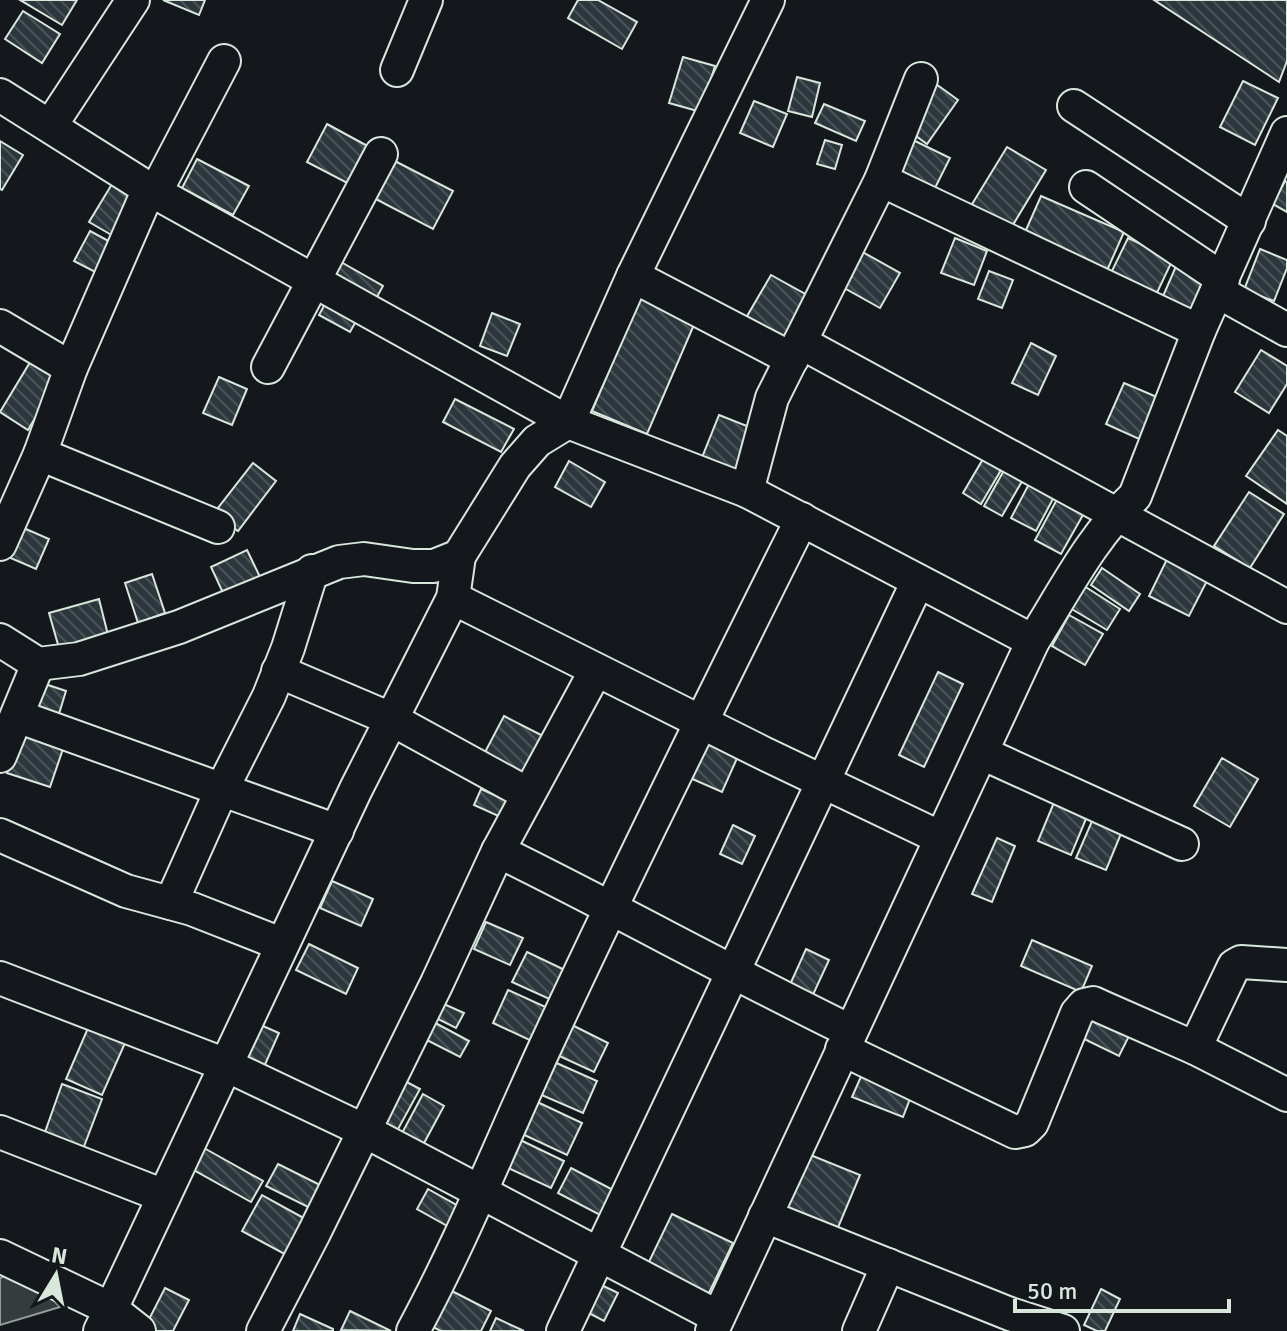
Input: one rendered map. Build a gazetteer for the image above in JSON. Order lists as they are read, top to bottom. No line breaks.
{"scale_bar":"50 m","north":"top"}
